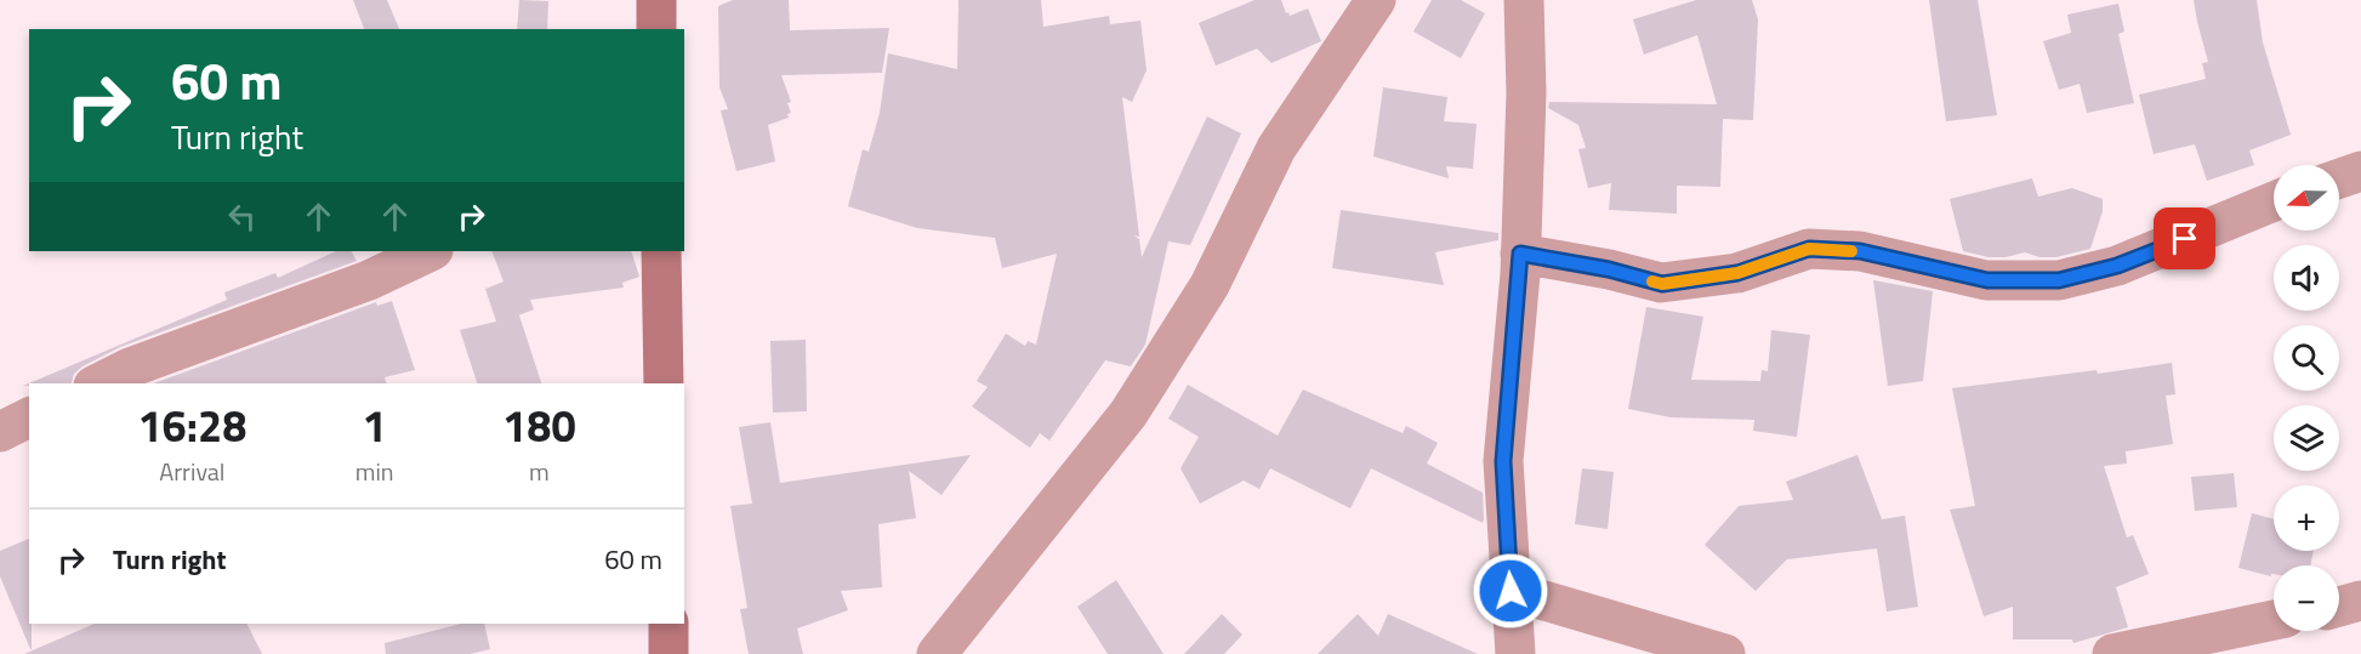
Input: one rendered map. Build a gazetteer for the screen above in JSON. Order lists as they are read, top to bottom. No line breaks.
{"north":"left","page":{"turn":["60 m","Turn right"],"map_buttons":["+","−"],"eta":["16:28","Arrival","1","min","180","m"],"list":[{"name":"Turn right","value":"60 m"}]}}
